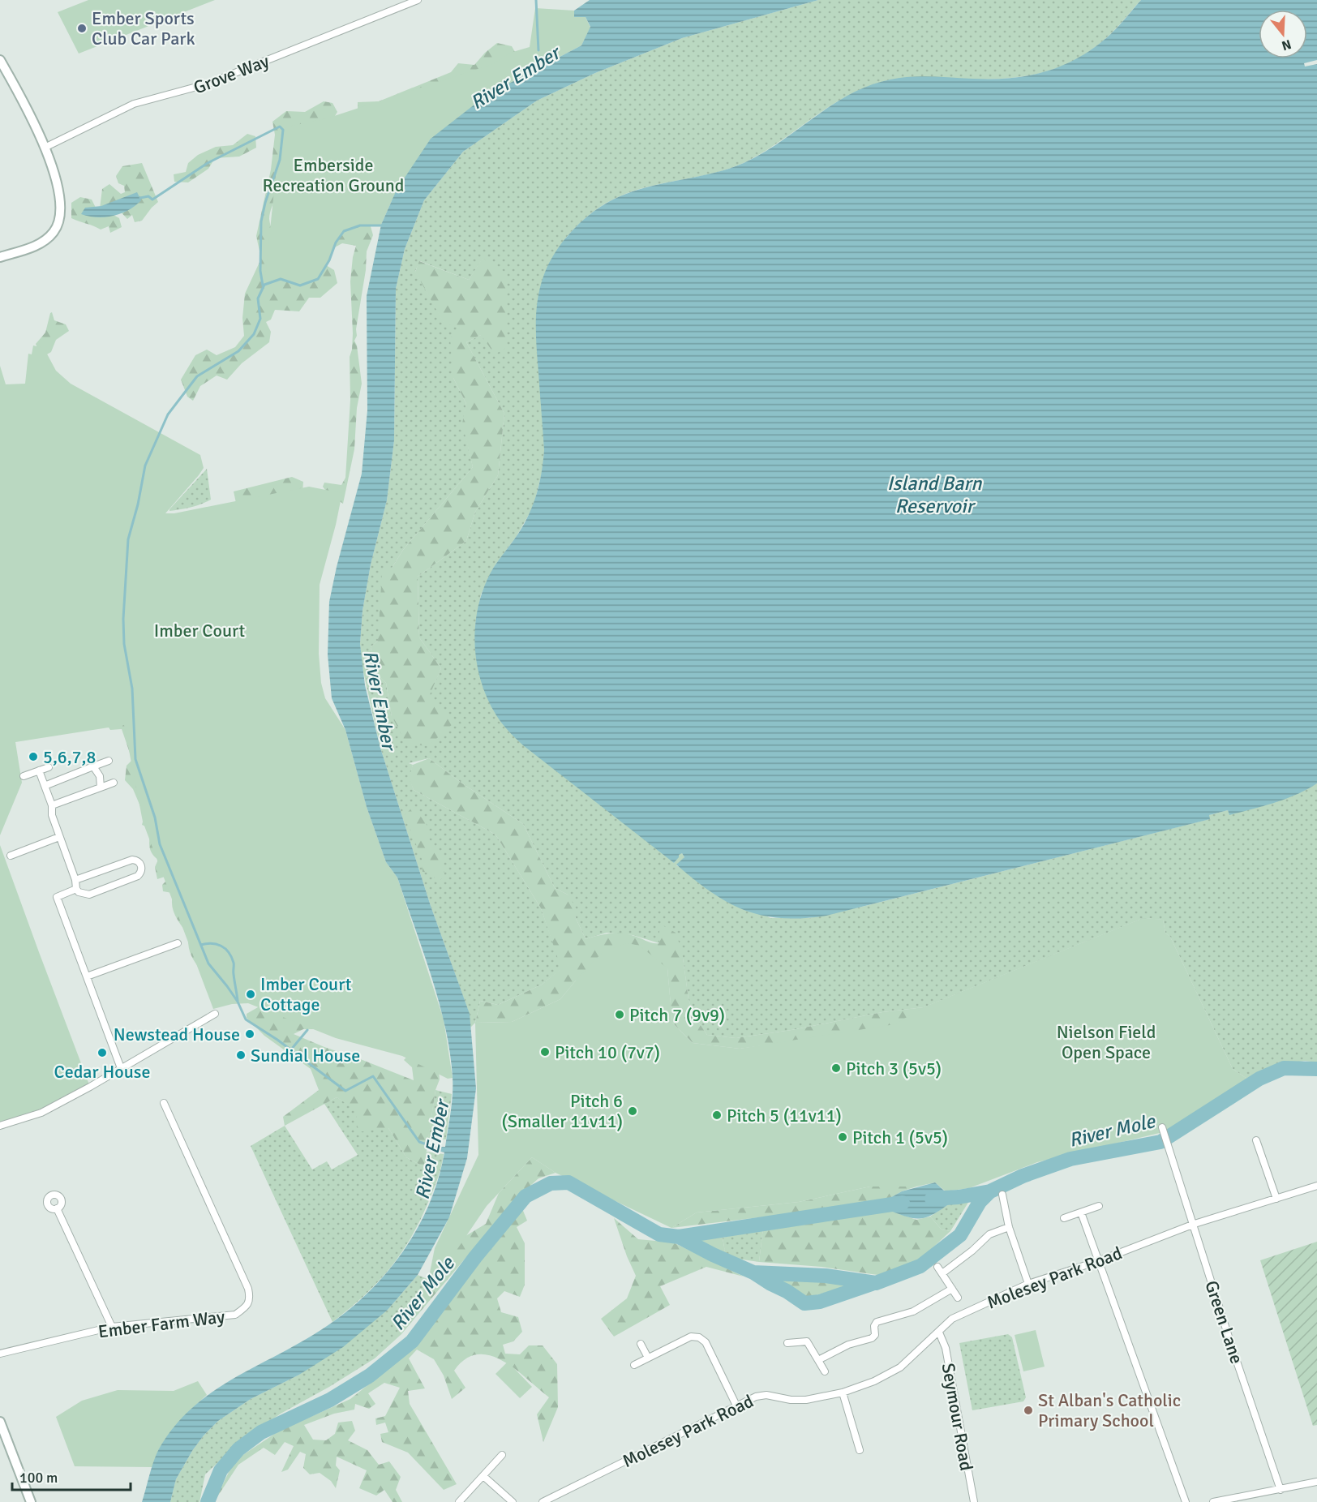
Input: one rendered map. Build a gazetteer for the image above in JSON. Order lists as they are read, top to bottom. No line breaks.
{"streets":{"street":["Grove Way","Molesey Park Road","Green Lane","Ember Farm Way","Seymour Road"]},"crossings":[["Molesey Park Road","Green Lane"],["Molesey Park Road","Seymour Road"]],"water":["River Ember","Island Barn Reservoir","River Mole"],"parks":["Emberside Recreation Ground","Imber Court","Nielson Field Open Space"],"places":["Ember Sports Club Car Park","5,6,7,8","Imber Court Cottage","Pitch 7 (9v9)","Newstead House","Pitch 10 (7v7)","Cedar House","Sundial House","Pitch 3 (5v5)","Pitch 6 (Smaller 11v11)","Pitch 5 (11v11)","Pitch 1 (5v5)","St Alban's Catholic Primary School"],"scale_bar":"100 m","north":"bottom"}
